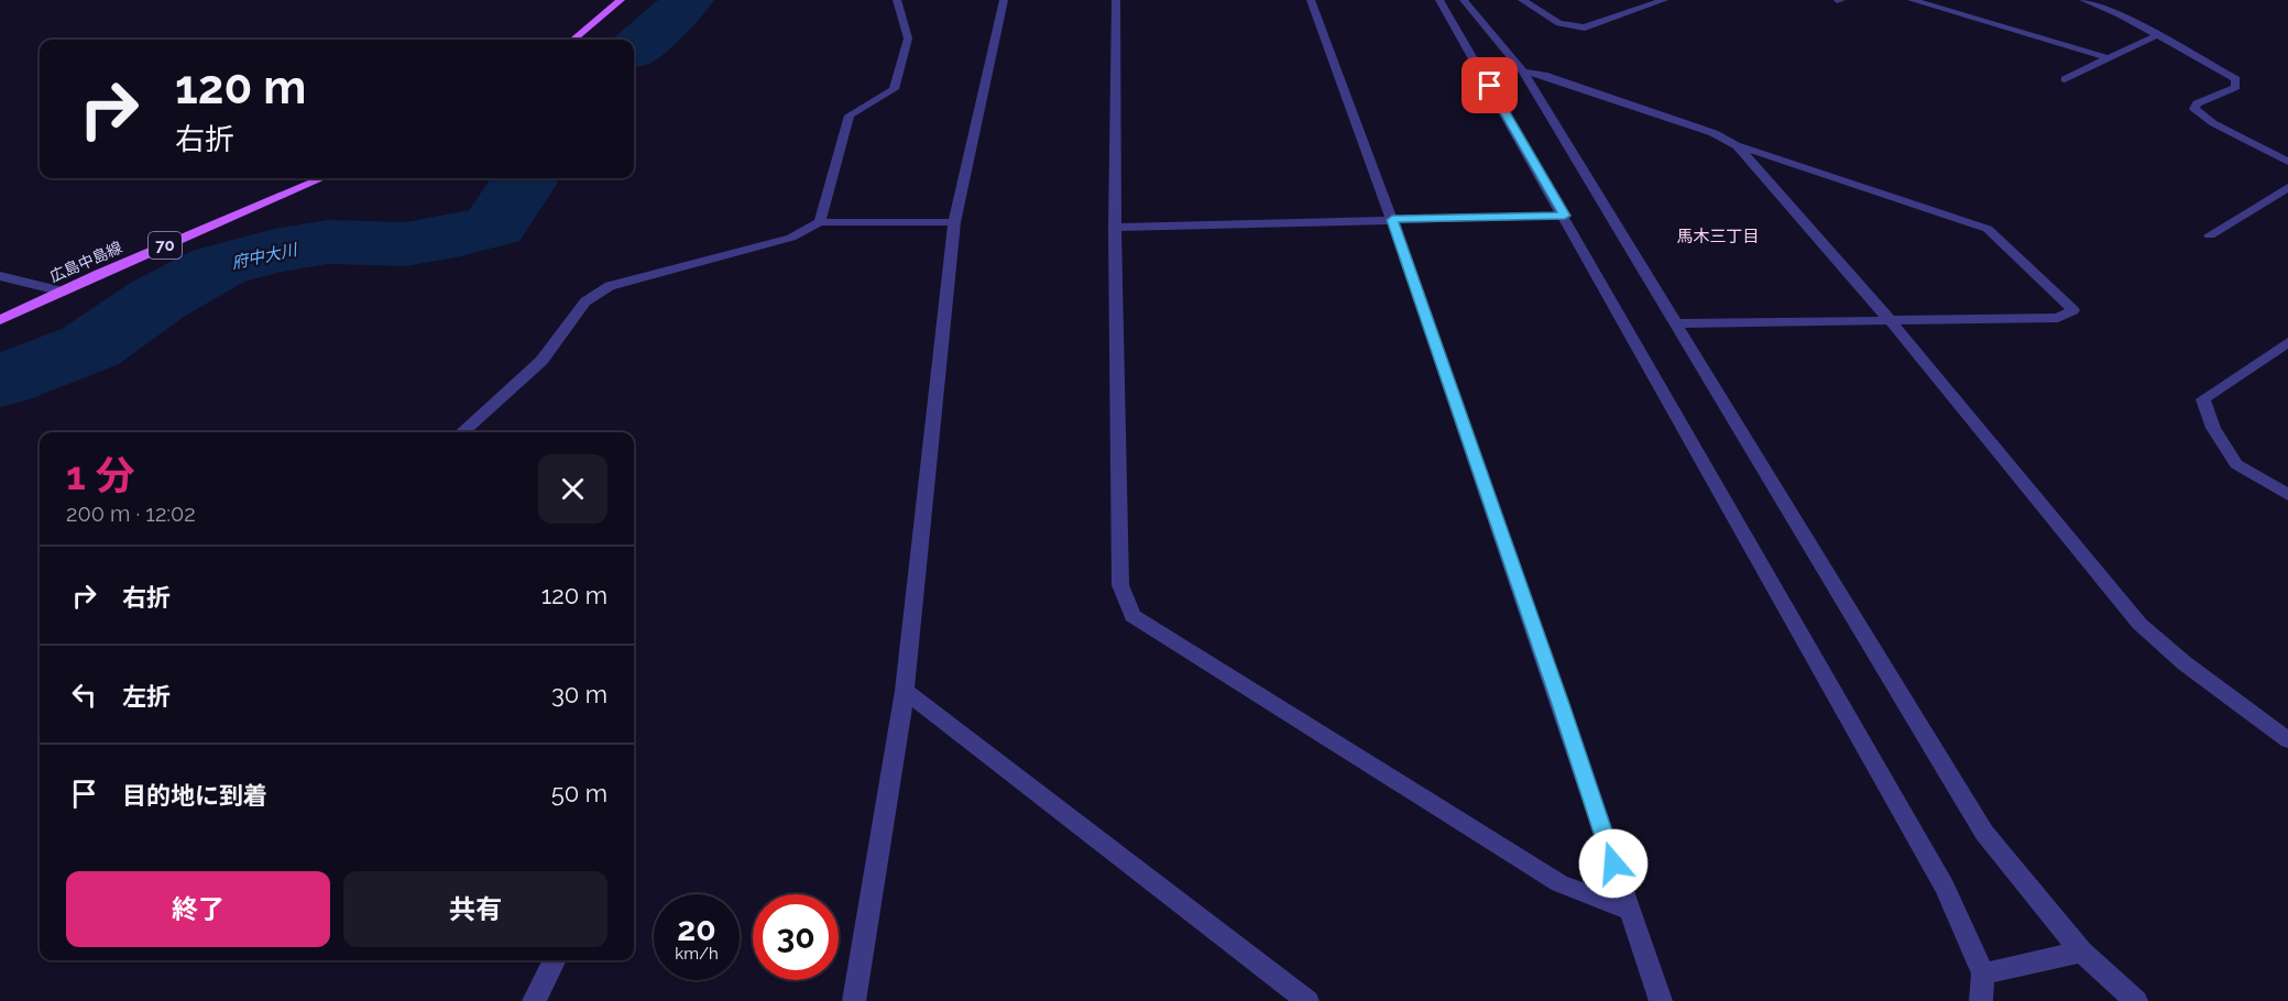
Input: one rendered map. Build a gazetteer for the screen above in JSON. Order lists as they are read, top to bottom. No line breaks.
{"streets":{"main road":["70","広島中島線"]},"districts":["馬木三丁目"],"water":["府中大川"],"page":{"turn":["120 m","右折"],"heading":["1 分","200 m · 12:02"],"list":[{"name":"右折","value":"120 m"},{"name":"左折","value":"30 m"},{"name":"目的地に到着","value":"50 m"}],"buttons":["終了","共有"],"speed":"20 km/h","limit":"30"}}
